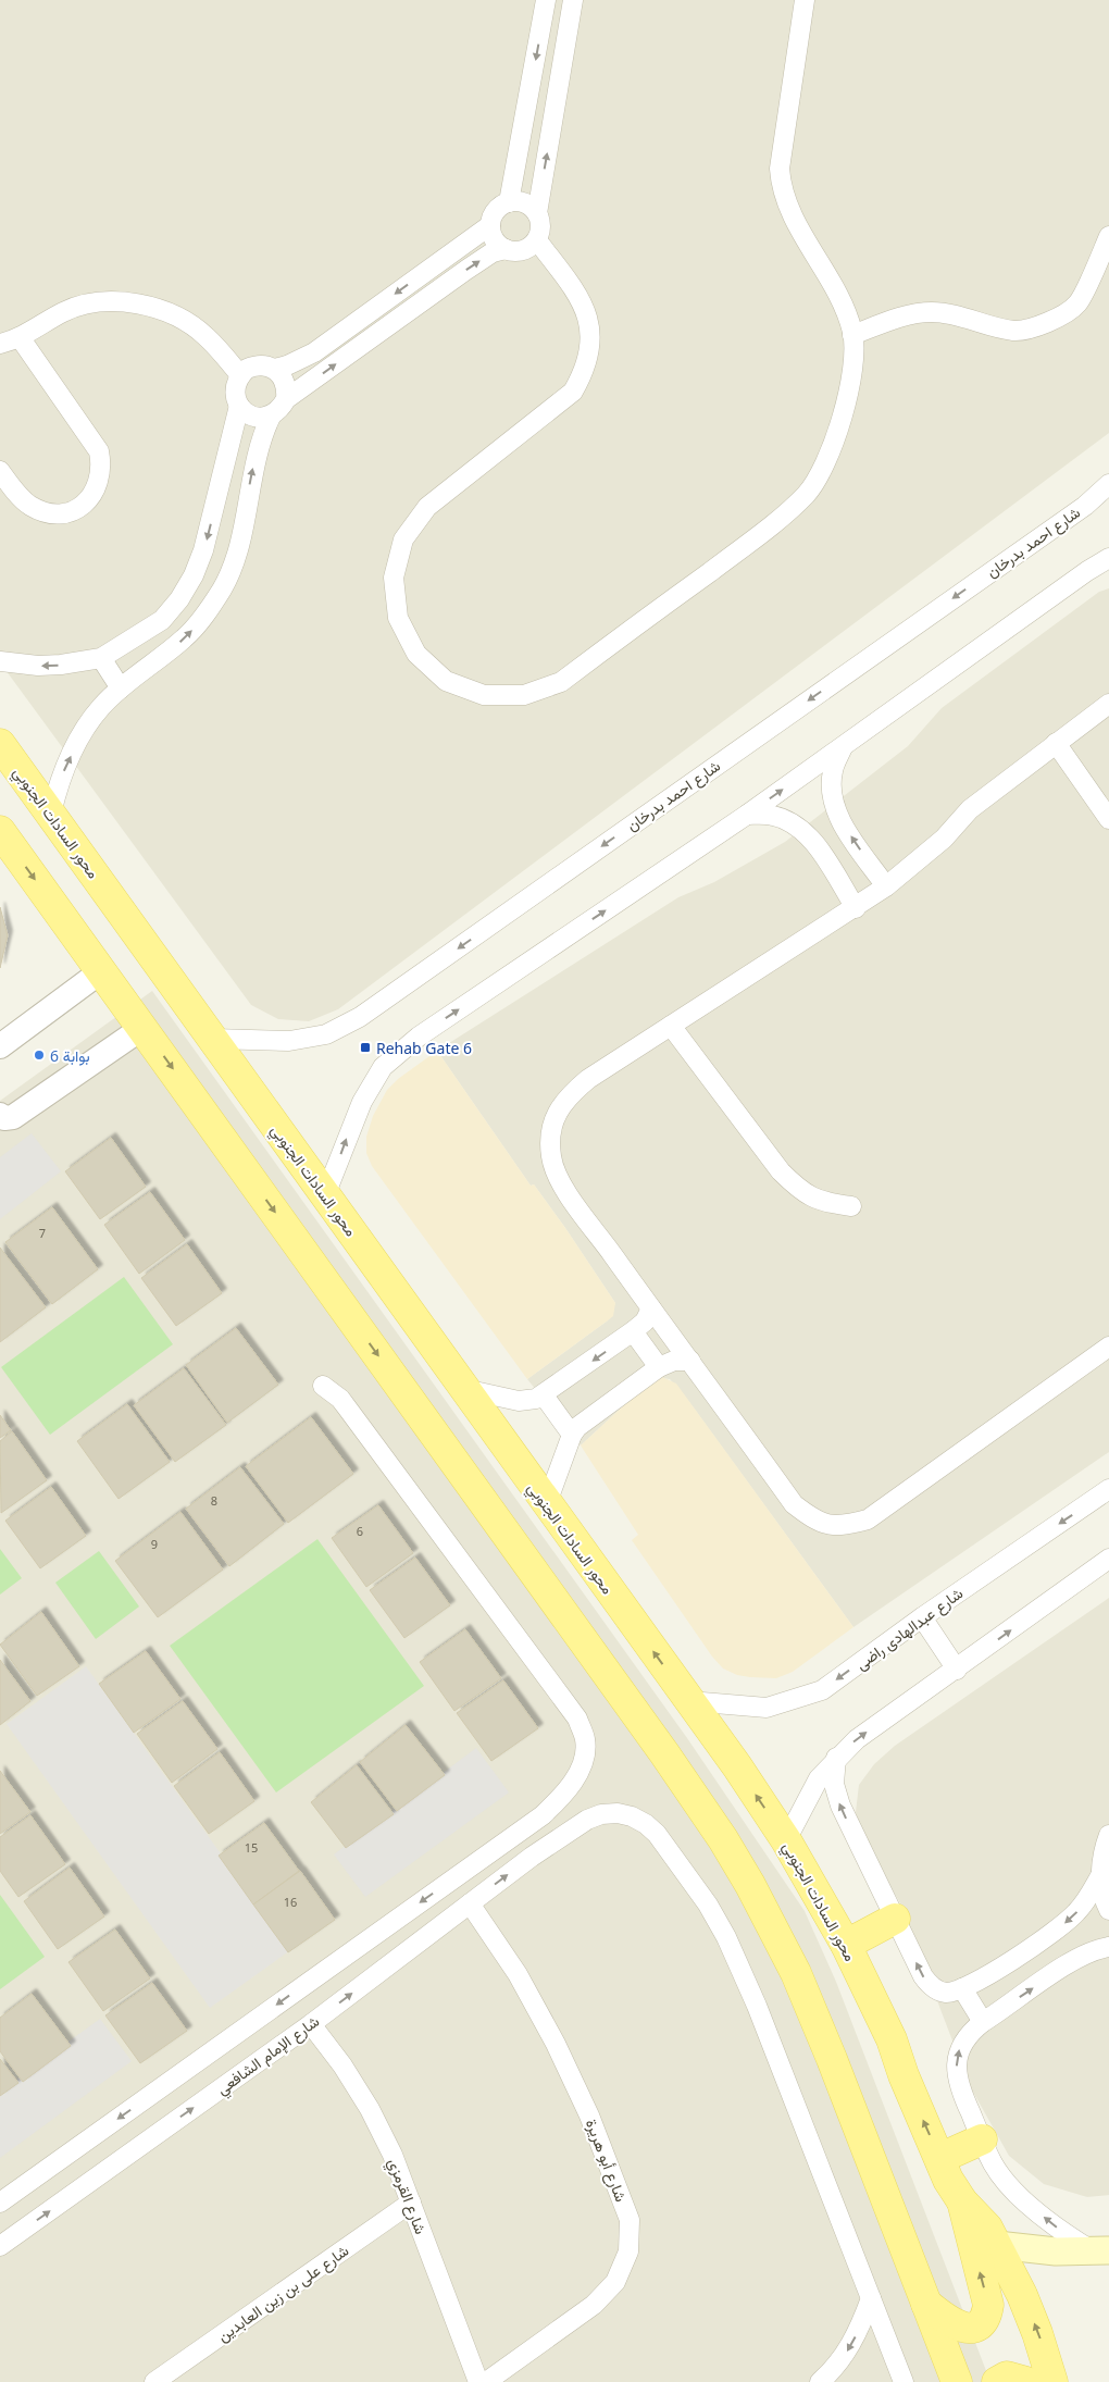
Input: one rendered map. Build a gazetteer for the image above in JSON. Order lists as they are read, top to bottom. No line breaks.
{"streets":{"main road":["محور السادات الجنوبي"],"street":["شارع احمد بدرخان","شارع عبدالهادى راضى","شارع الإمام الشافعي","شارع أبو هريرة","شارع القرمزي","شارع على بن زين العابدين"]},"crossings":[["شارع احمد بدرخان","محور السادات الجنوبي"],["محور السادات الجنوبي","شارع عبدالهادى راضى"],["شارع الإمام الشافعي","شارع أبو هريرة"],["شارع الإمام الشافعي","شارع القرمزي"],["شارع القرمزي","شارع على بن زين العابدين"]],"places":{"transit":["Rehab Gate 6"],"other":["بوابة 6"]},"house_numbers":["7","8","6","9","15","16"]}
